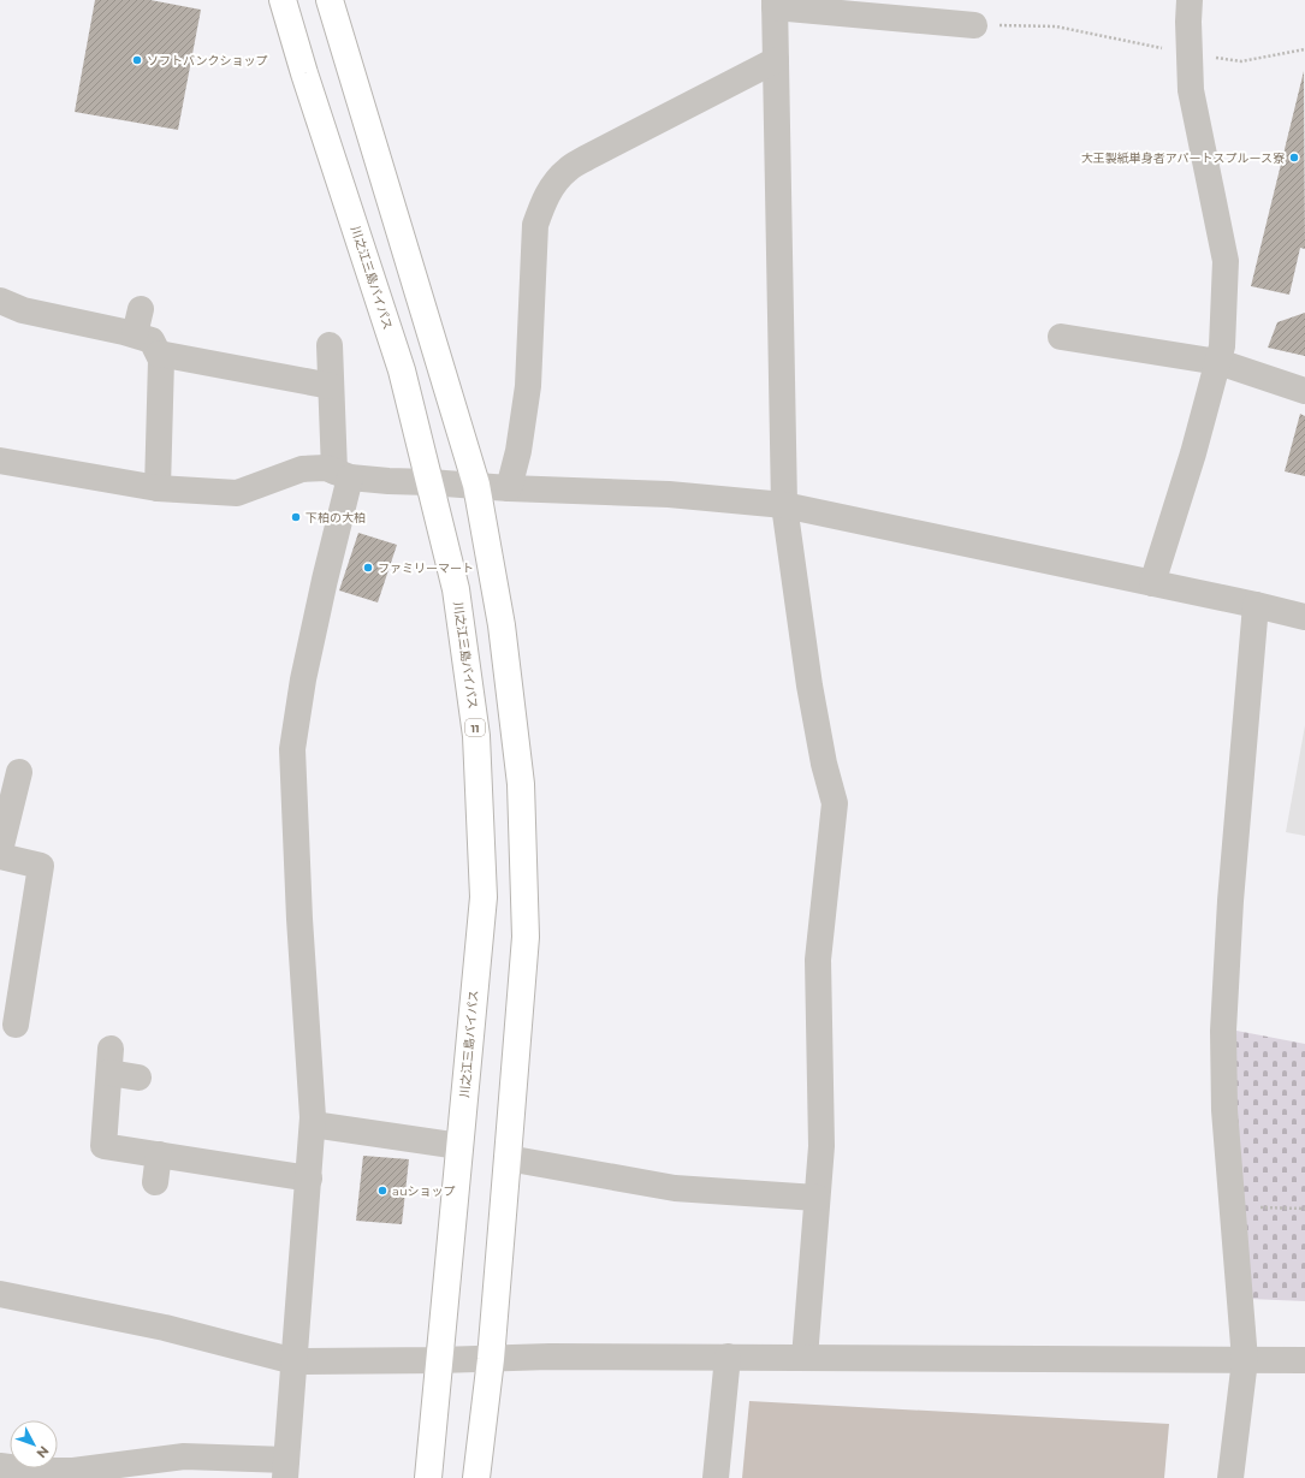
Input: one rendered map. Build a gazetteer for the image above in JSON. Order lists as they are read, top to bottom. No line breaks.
{"streets":{"highway":["川之江三島バイパス","11"]},"places":["ソフトバンクショップ","大王製紙単身者アパートスプルース寮","下柏の大柏","ファミリーマート","auショップ"],"north":"bottom right"}
